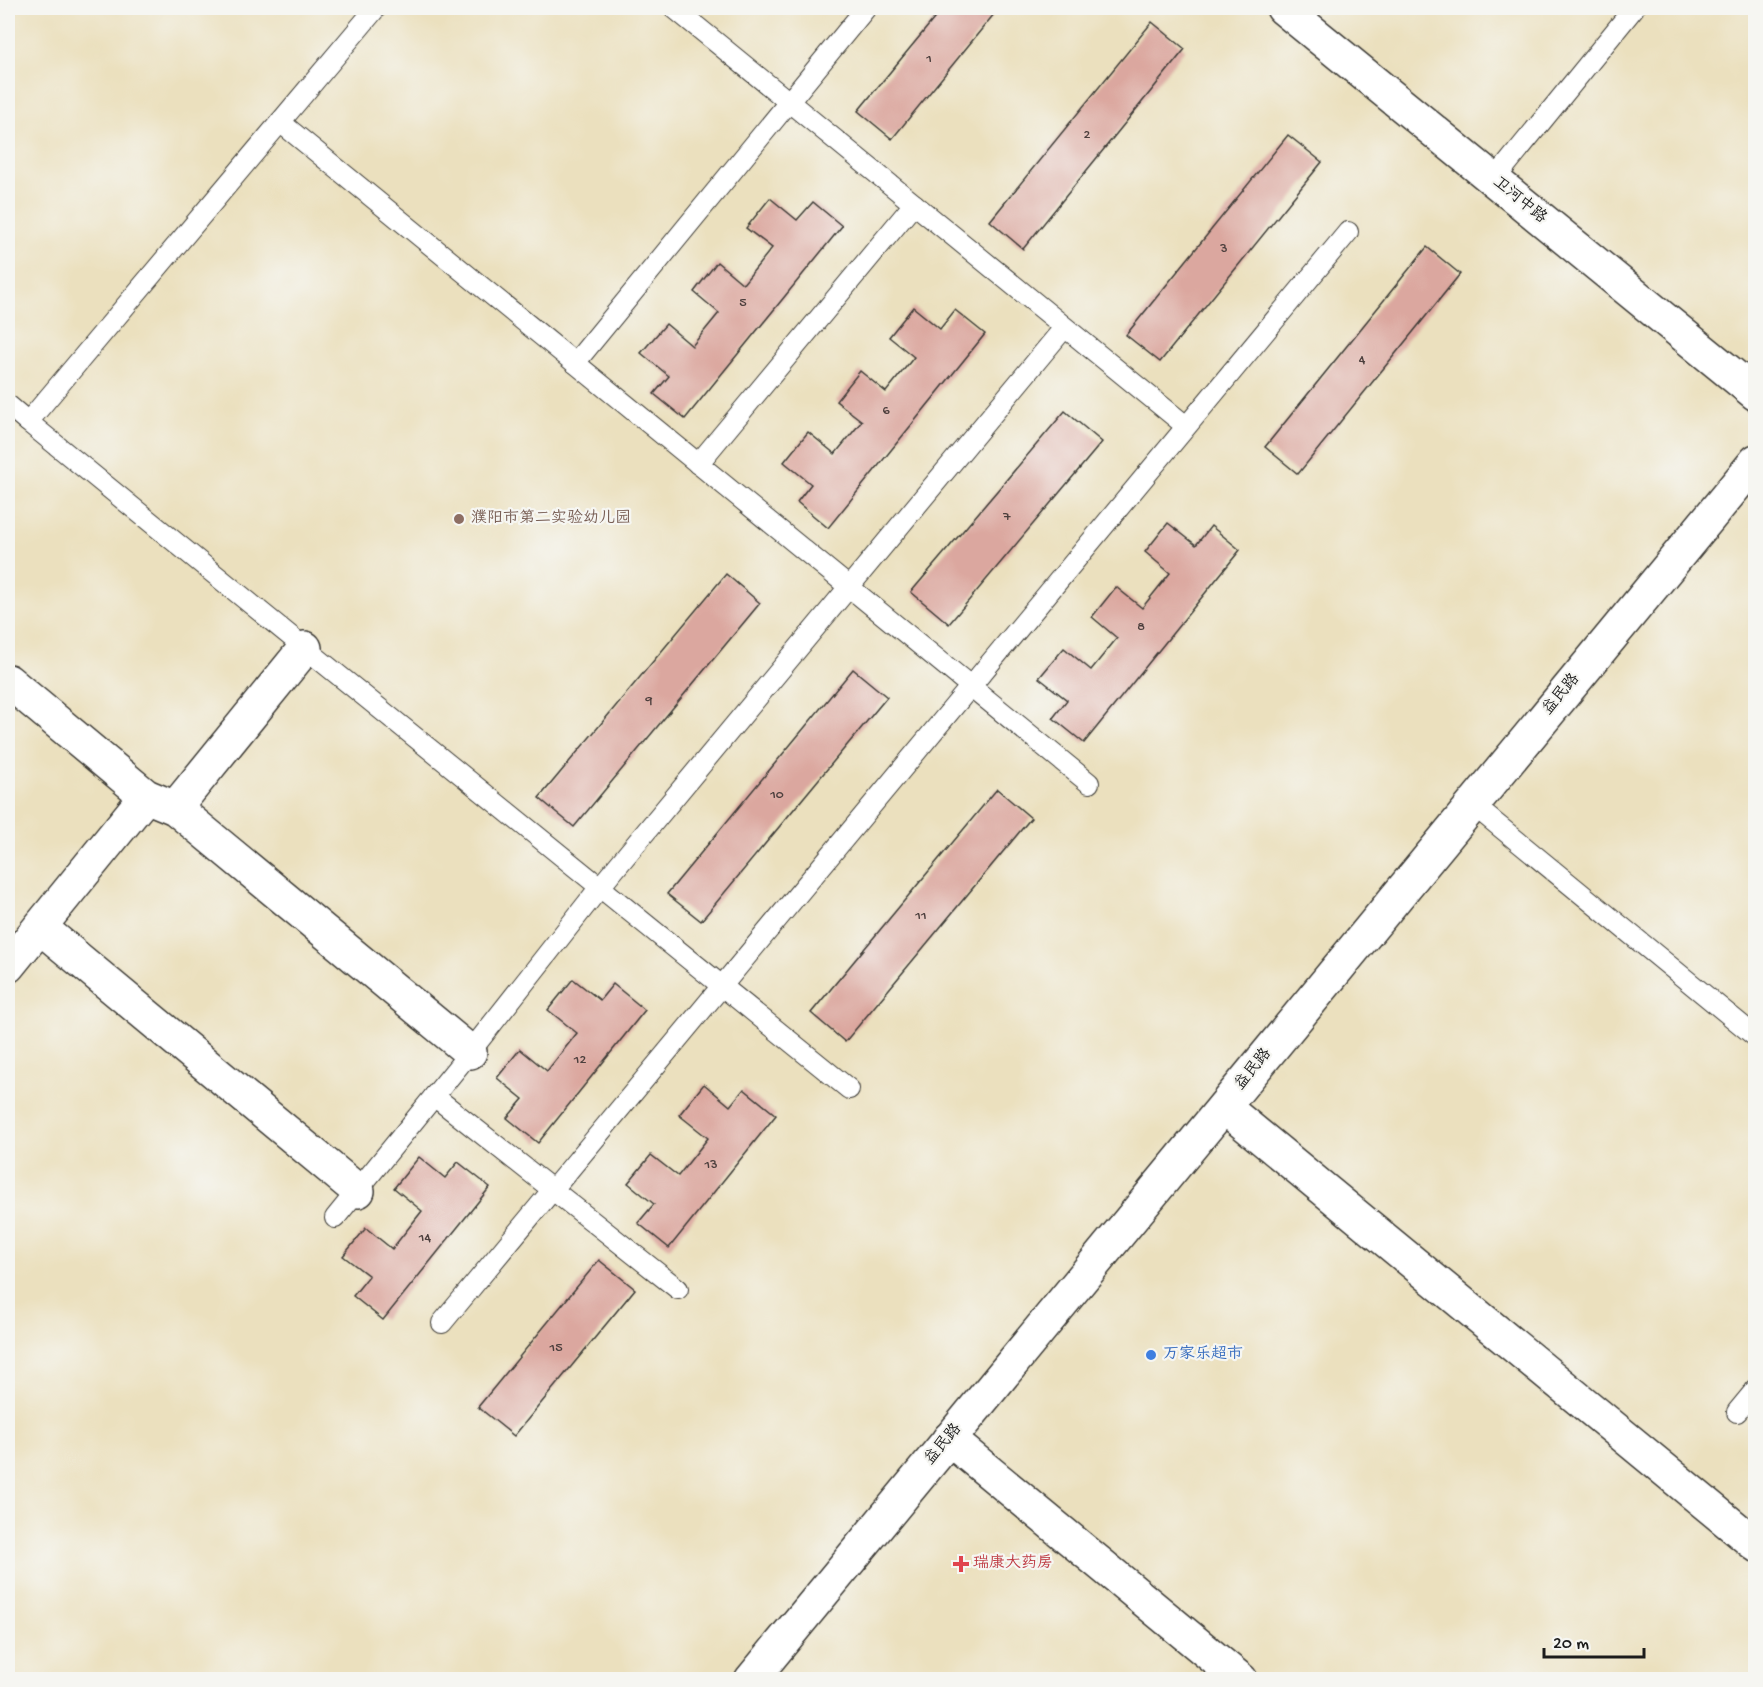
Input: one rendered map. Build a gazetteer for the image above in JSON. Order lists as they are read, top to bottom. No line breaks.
{"streets":{"street":["卫河中路","益民路"]},"places":{"other":["濮阳市第二实验幼儿园","万家乐超市"],"health":["瑞康大药房"]},"house_numbers":["1","2","3","5","4","6","7","8","9","10","11","12","13","14","15"],"scale_bar":"20 m"}
